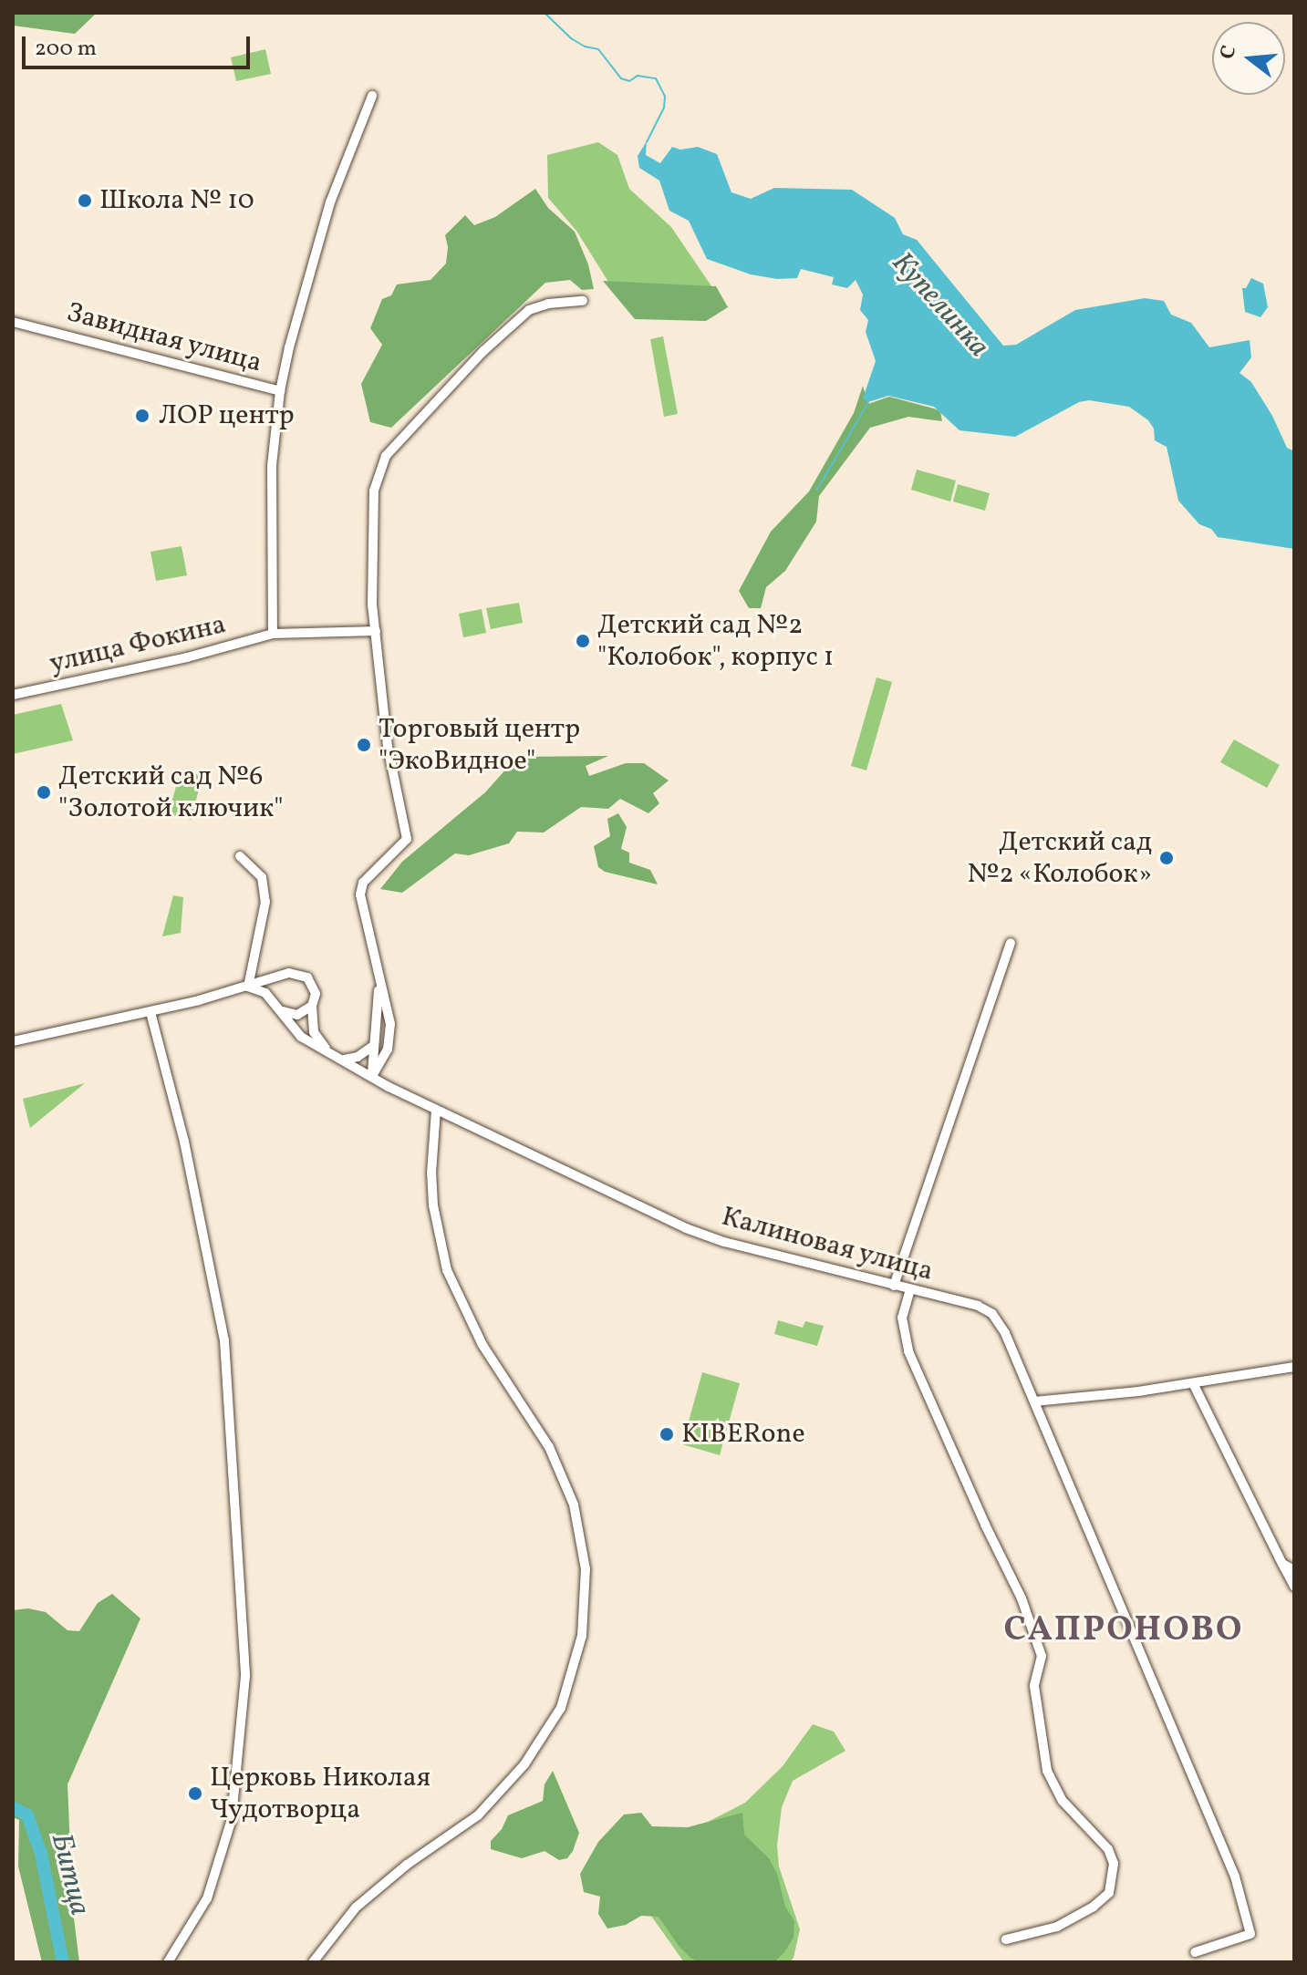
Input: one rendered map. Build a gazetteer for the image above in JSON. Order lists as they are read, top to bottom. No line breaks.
{"streets":{"street":["Завидная улица","улица Фокина","Калиновая улица"]},"crossings":[["Завидная улица","улица Фокина"]],"districts":["САПРОНОВО"],"water":["Купелинка","Битца"],"places":["Школа № 10","ЛОР центр","Детский сад №2 \"Колобок\", корпус 1","Торговый центр \"ЭкоВидное\"","Детский сад №6 \"Золотой ключик\"","Детский сад №2 «Колобок»","KIBERone","Церковь Николая Чудотворца"],"scale_bar":"200 m","north":"left"}
